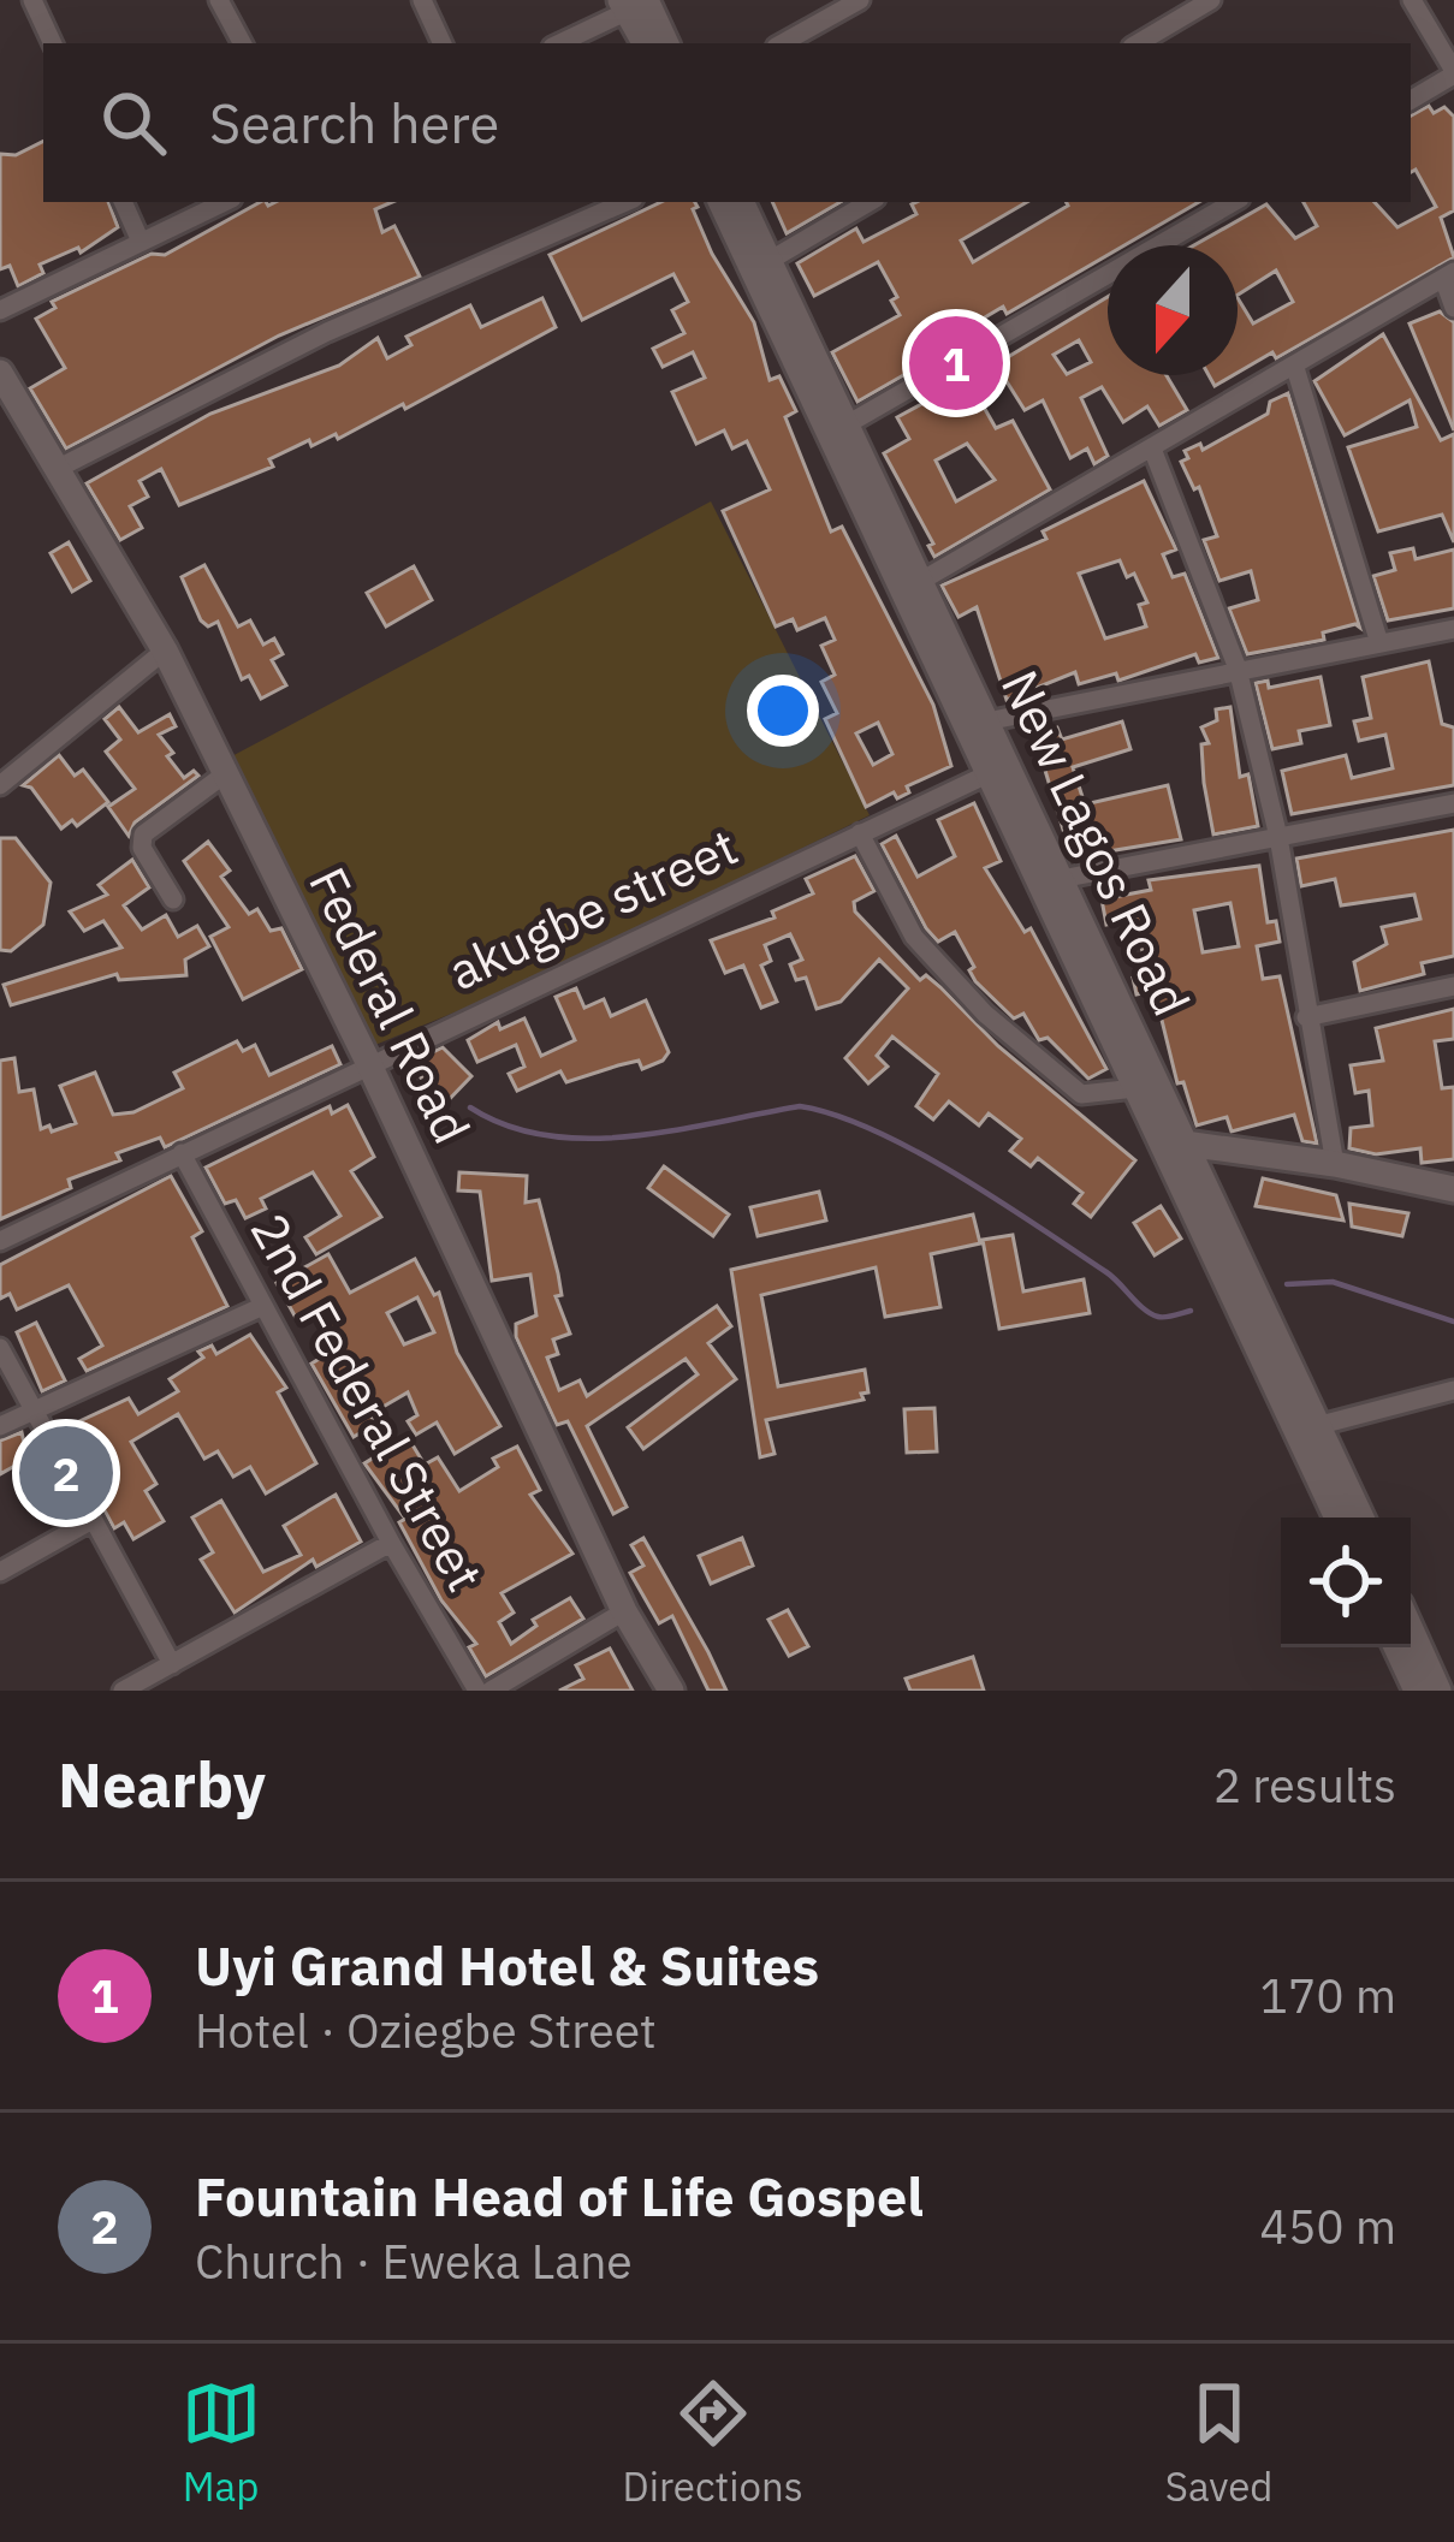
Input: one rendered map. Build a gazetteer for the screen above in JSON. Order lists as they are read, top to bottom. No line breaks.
{"streets":{"main road":["New Lagos Road","Federal Road"],"street":["akugbe street","2nd Federal Street"]},"crossings":[["New Lagos Road","akugbe street"],["akugbe street","Federal Road"],["akugbe street","2nd Federal Street"]],"north":"bottom","page":{"search":"Search here","pins":["1","2"],"heading":["Nearby","2 results"],"list":[{"mark":"1","name":"Uyi Grand Hotel & Suites","note":"Hotel · Oziegbe Street","value":"170 m"},{"mark":"2","name":"Fountain Head of Life Gospel","note":"Church · Eweka Lane","value":"450 m"}],"nav":["Map","Directions","Saved"]}}
